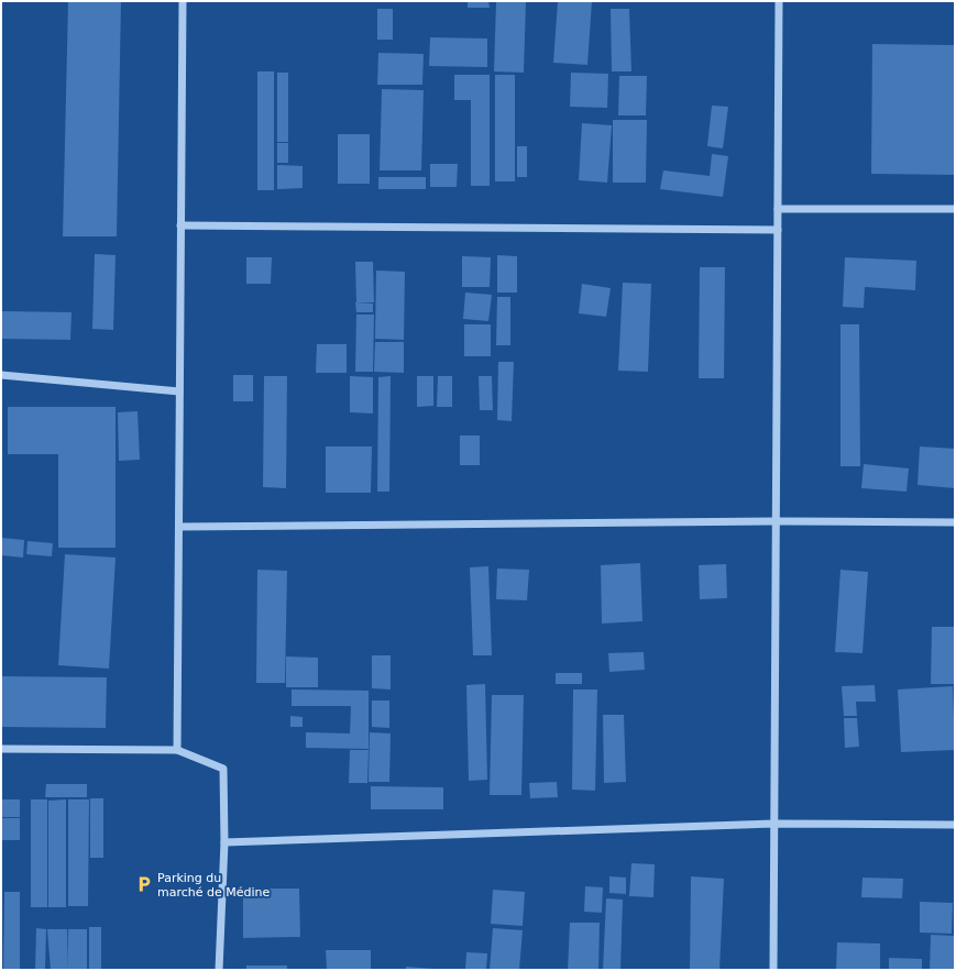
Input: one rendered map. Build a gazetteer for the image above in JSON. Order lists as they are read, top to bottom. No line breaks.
{"places":{"parking":["Parking du marché de Médine"]}}
